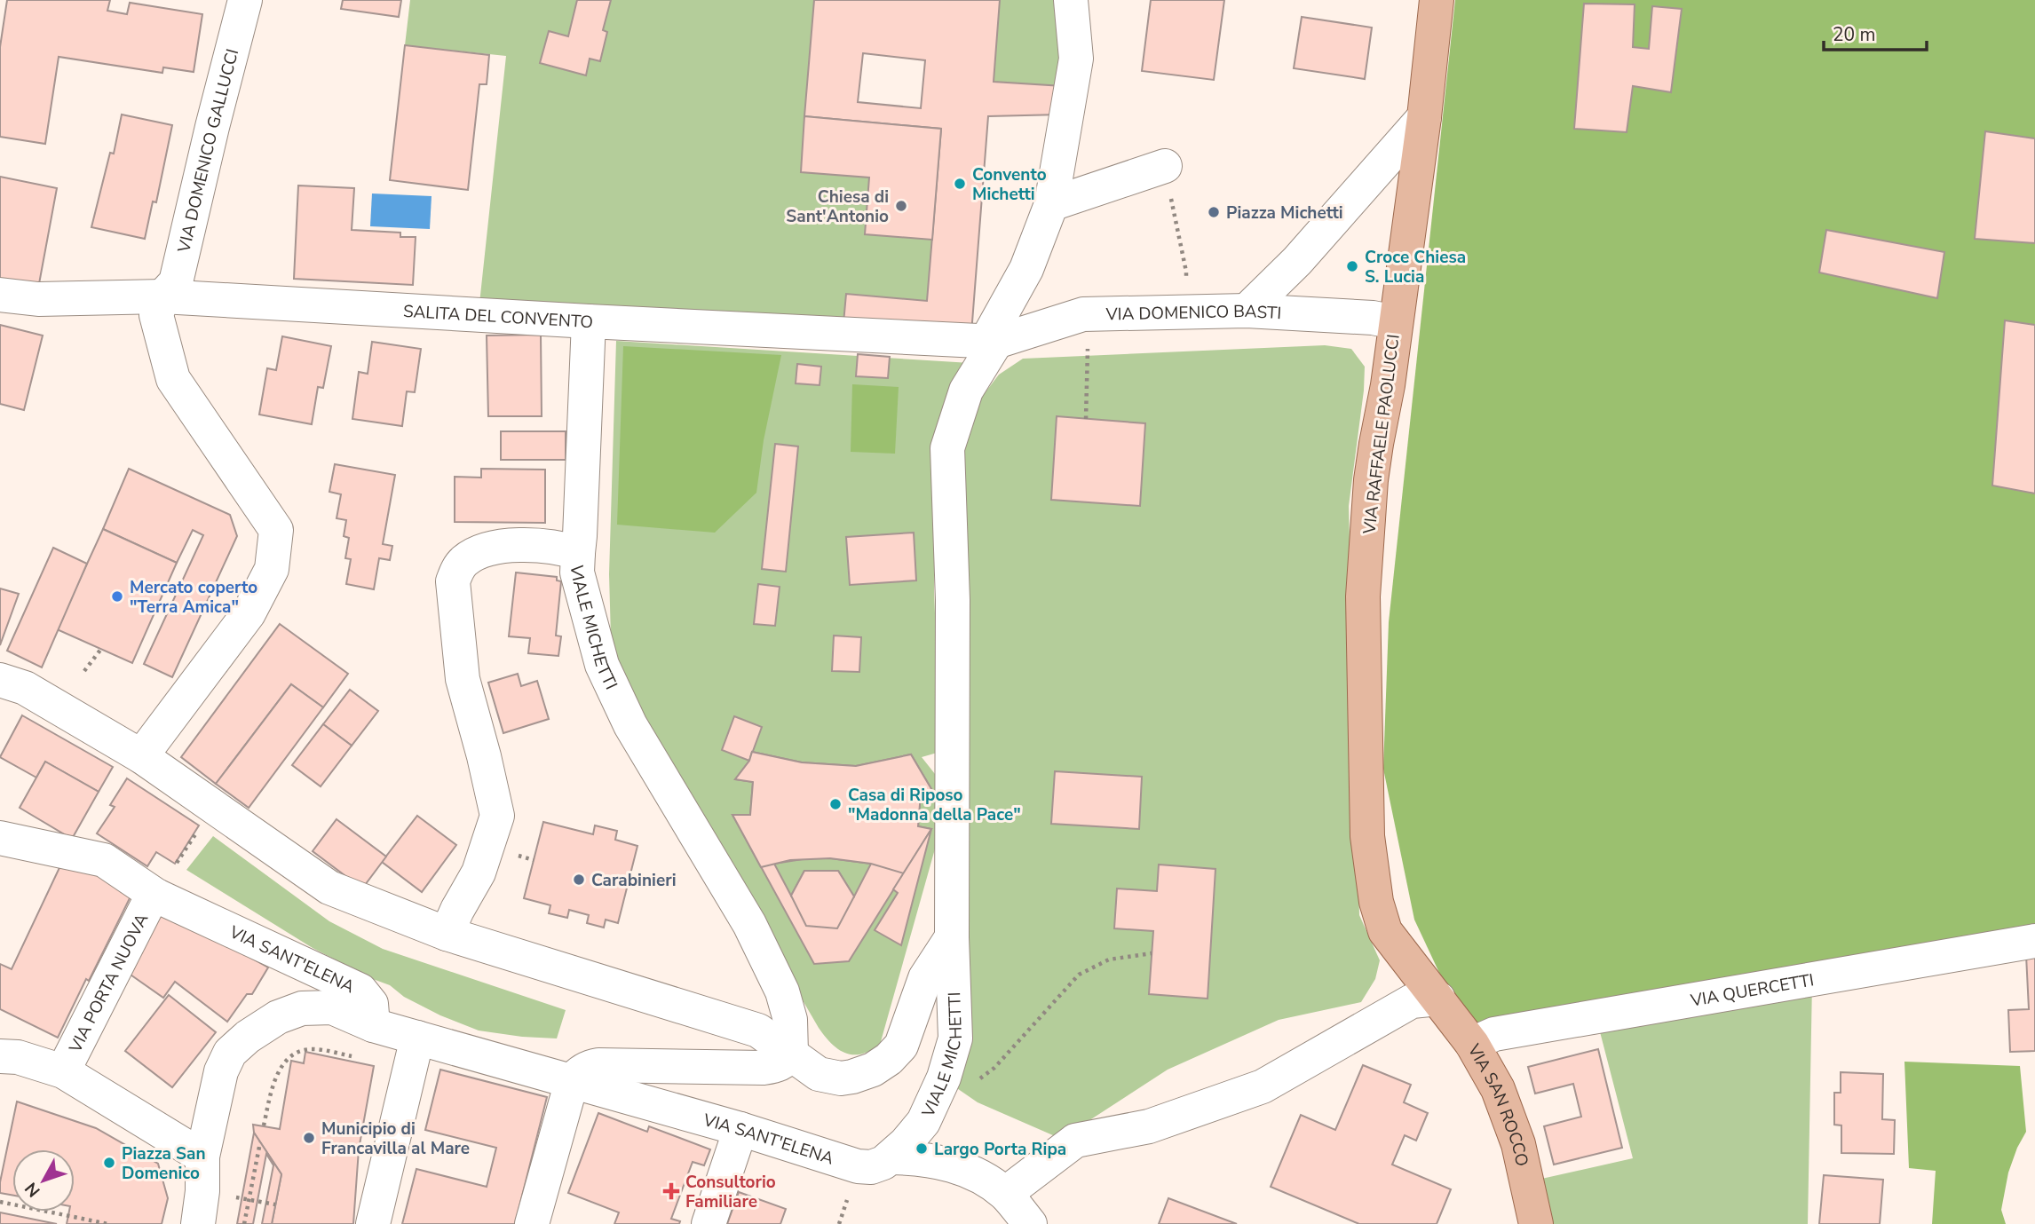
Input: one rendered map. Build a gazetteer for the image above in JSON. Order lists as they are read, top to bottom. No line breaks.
{"streets":{"main road":["VIA RAFFAELE PAOLUCCI","VIA SAN ROCCO"],"street":["VIA DOMENICO GALLUCCI","VIA DOMENICO BASTI","SALITA DEL CONVENTO","VIALE MICHETTI","VIA SANT'ELENA","VIA PORTA NUOVA","VIA QUERCETTI"]},"crossings":[["VIA DOMENICO GALLUCCI","SALITA DEL CONVENTO"],["VIA DOMENICO BASTI","SALITA DEL CONVENTO"],["VIA DOMENICO BASTI","VIA RAFFAELE PAOLUCCI"],["VIA DOMENICO BASTI","VIALE MICHETTI"],["SALITA DEL CONVENTO","VIALE MICHETTI"],["VIA RAFFAELE PAOLUCCI","VIA SAN ROCCO"],["VIALE MICHETTI","VIA SANT'ELENA"],["VIA SANT'ELENA","VIA PORTA NUOVA"],["VIA QUERCETTI","VIA SAN ROCCO"]],"places":{"other":["Convento Michetti","Chiesa di Sant'Antonio","Piazza Michetti","Croce Chiesa S. Lucia","Mercato coperto \"Terra Amica\"","Casa di Riposo \"Madonna della Pace\"","Carabinieri","Municipio di Francavilla al Mare","Largo Porta Ripa","Piazza San Domenico"],"health":["Consultorio Familiare"]},"scale_bar":"20 m","north":"bottom left"}
